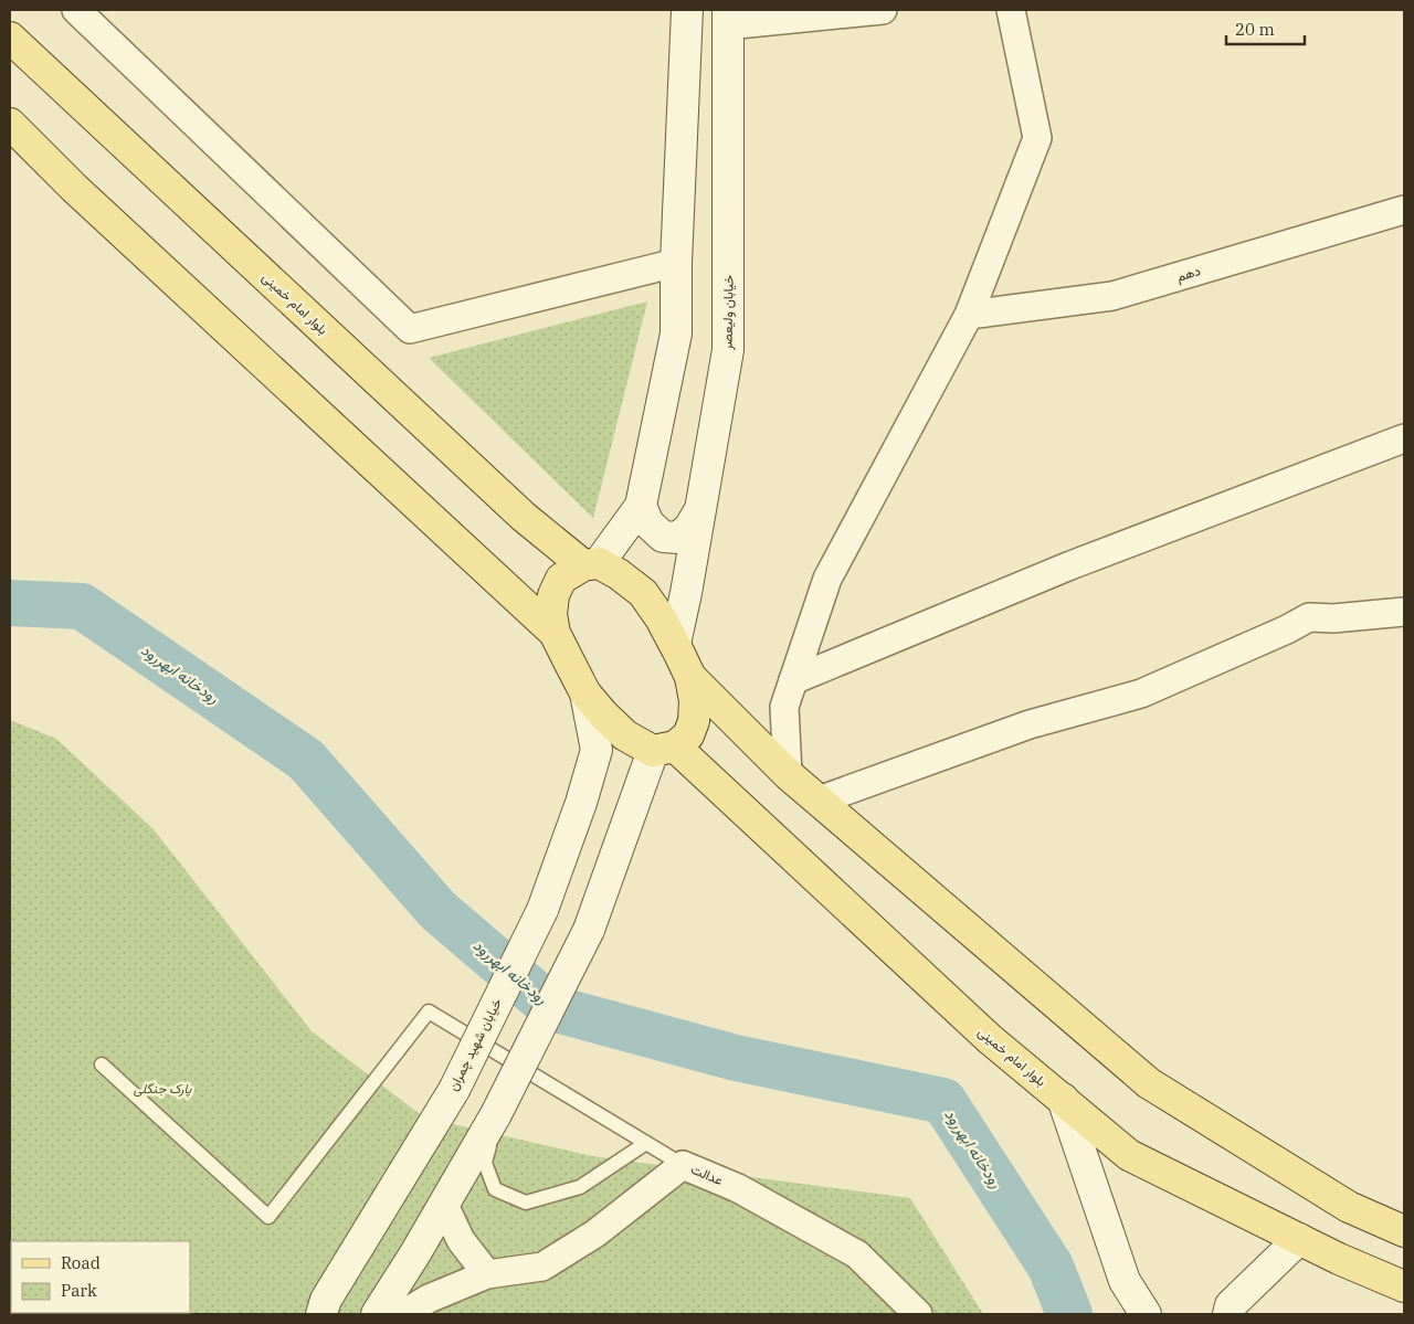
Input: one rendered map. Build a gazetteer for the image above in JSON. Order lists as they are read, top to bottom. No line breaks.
{"streets":{"main road":["بلوار امام خمینی","خیابان ولیعصر","خیابان شهید چمران"],"street":["دهم","عدالت"]},"crossings":[["بلوار امام خمینی","خیابان ولیعصر"],["بلوار امام خمینی","خیابان شهید چمران"]],"water":["رودخانه ابهررود"],"parks":["پارک جنگلی"],"legend":["Road","Park"],"scale_bar":"20 m"}
